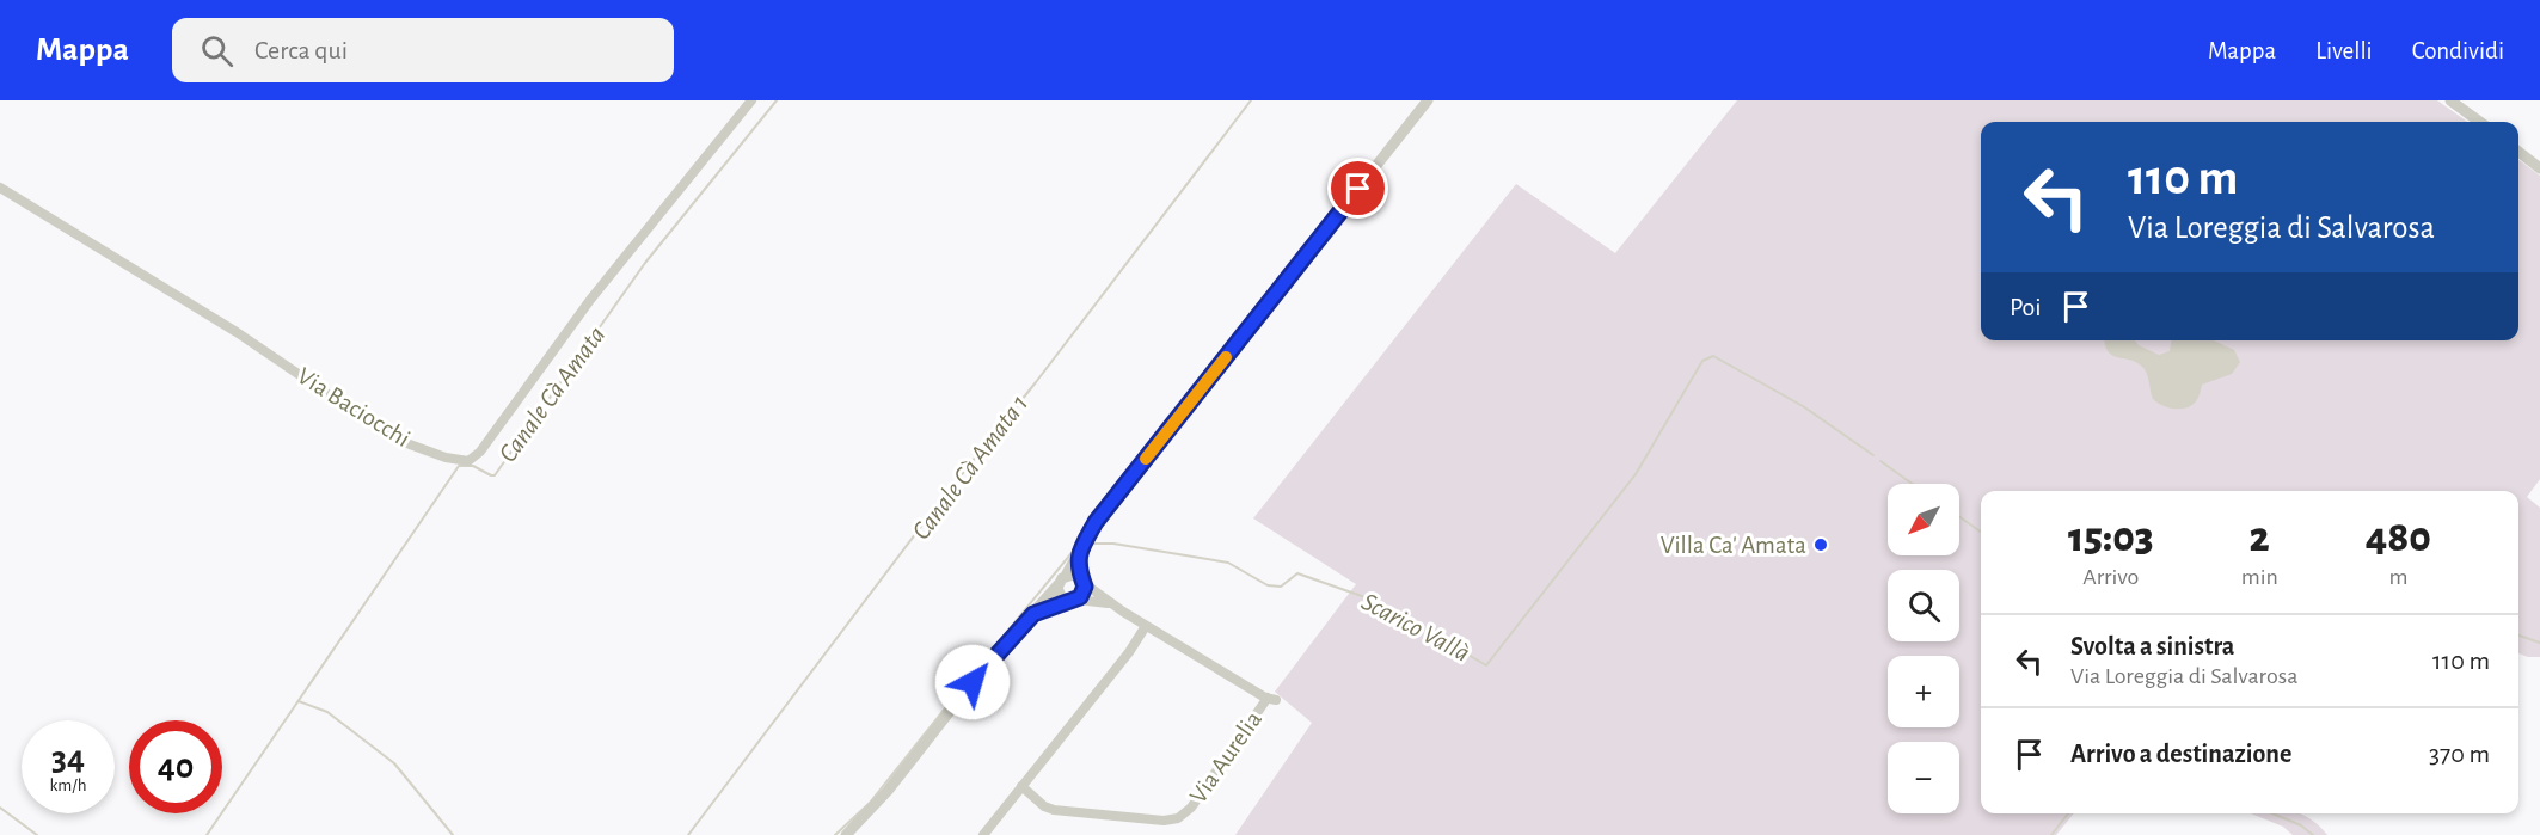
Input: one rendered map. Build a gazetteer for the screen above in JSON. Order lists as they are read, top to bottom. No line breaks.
{"streets":{"street":["Via Baciocchi","Via Aurelia"]},"water":["Canale Cà Amata","Canale Cà Amata 1","Scarico Vallà"],"places":["Villa Ca' Amata"],"north":"bottom left","page":{"header":"Mappa","search":"Cerca qui","nav":["Mappa","Livelli","Condividi"],"turn":["110 m","Via Loreggia di Salvarosa"],"then":"Poi","map_buttons":["+","−"],"eta":["15:03","Arrivo","2","min","480","m"],"list":[{"name":"Svolta a sinistra","note":"Via Loreggia di Salvarosa","value":"110 m"},{"name":"Arrivo a destinazione","value":"370 m"}],"speed":"34 km/h","limit":"40"}}
